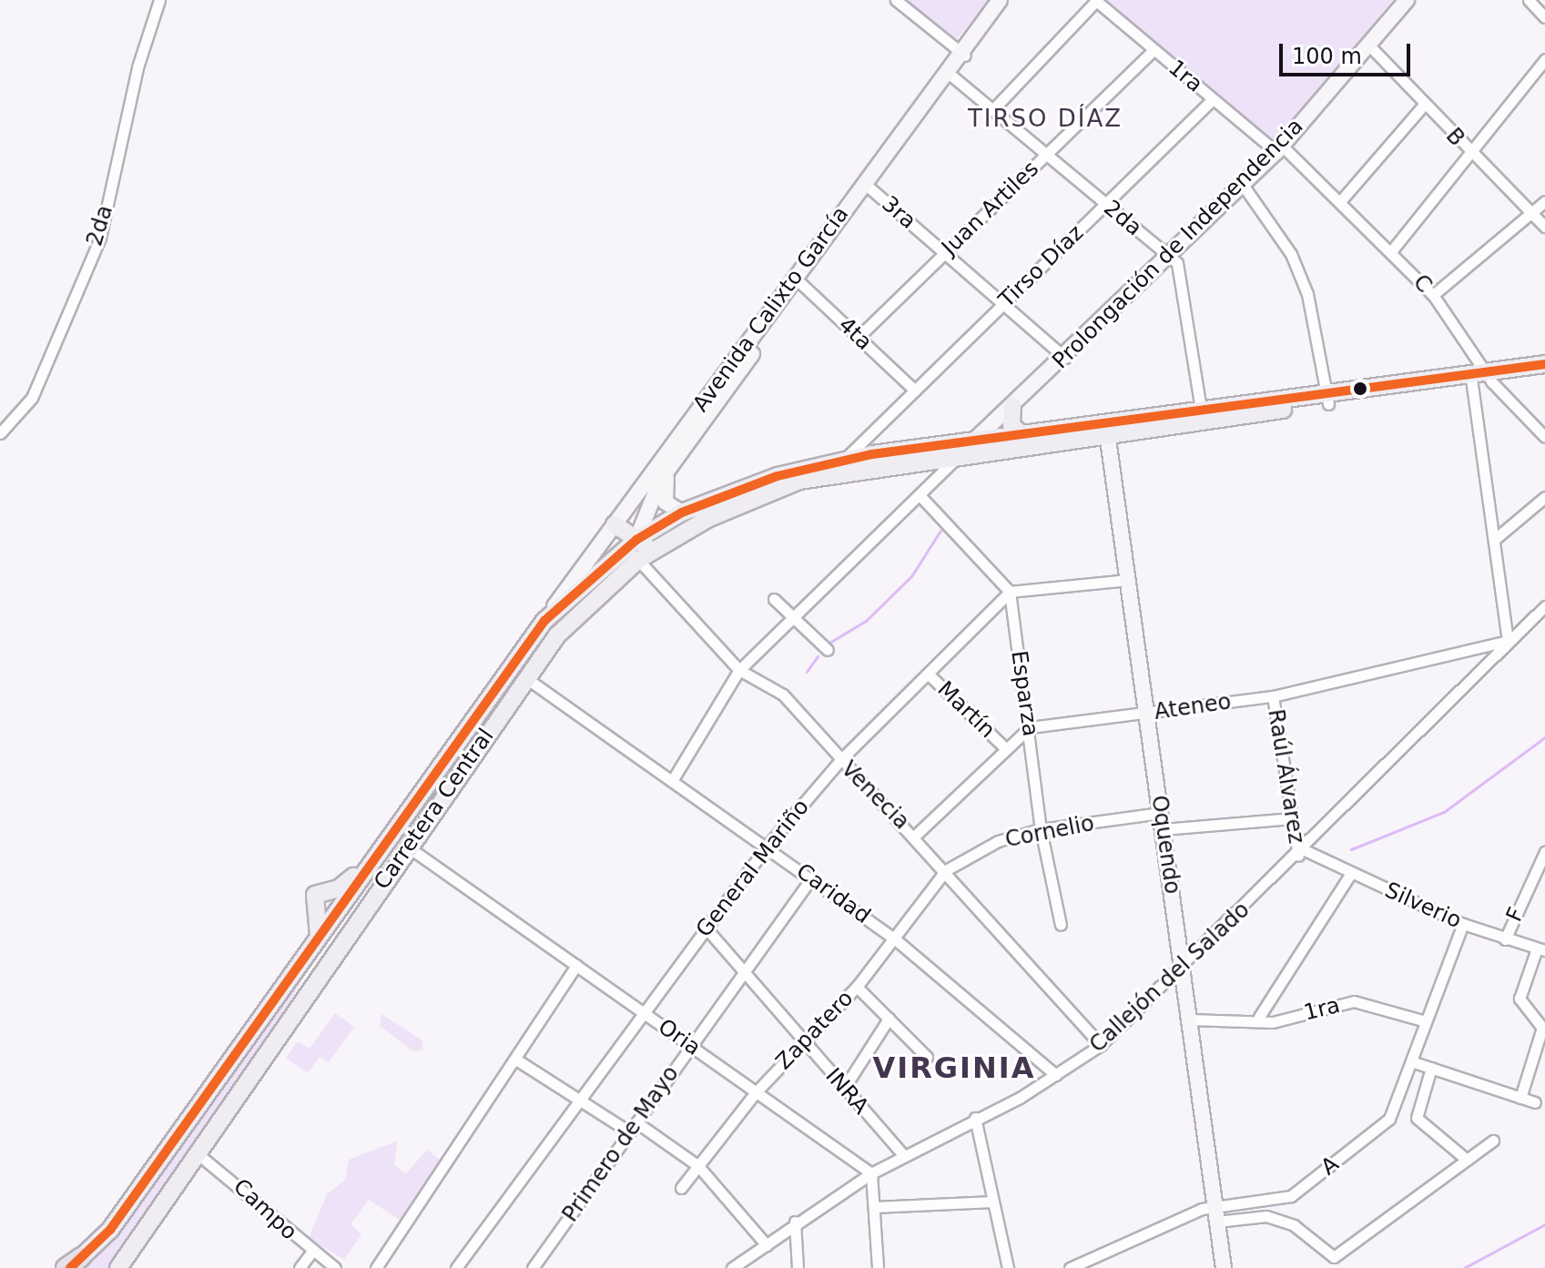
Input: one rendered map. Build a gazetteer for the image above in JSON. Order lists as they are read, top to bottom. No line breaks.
{"streets":{"main road":["Carretera Central"],"street":["1ra","B","Juan Artiles","3ra","2da","Prolongación de Independencia","Tirso Díaz","C","Avenida Calixto García","4ta","Esparza","Ateneo","Martín","Raúl Álvarez","Venecia","Cornelio","Oquendo","General Mariño","Caridad","Silverio","F","Callejón del Salado","Zapatero","Oria","INRA","Primero de Mayo","A","Campo"]},"crossings":[["1ra","Juan Artiles"],["1ra","Prolongación de Independencia"],["1ra","Tirso Díaz"],["1ra","C"],["1ra","Oquendo"],["1ra","A"],["B","Prolongación de Independencia"],["Juan Artiles","3ra"],["Juan Artiles","2da"],["Juan Artiles","4ta"],["3ra","Prolongación de Independencia"],["3ra","Tirso Díaz"],["3ra","Avenida Calixto García"],["2da","Prolongación de Independencia"],["2da","Tirso Díaz"],["2da","Avenida Calixto García"],["2da","Carretera Central"],["Prolongación de Independencia","C"],["Prolongación de Independencia","Venecia"],["Prolongación de Independencia","Carretera Central"],["Prolongación de Independencia","Caridad"],["Tirso Díaz","4ta"],["Tirso Díaz","Carretera Central"],["C","Carretera Central"],["Avenida Calixto García","4ta"],["Avenida Calixto García","Carretera Central"],["Esparza","Ateneo"],["Esparza","Cornelio"],["Esparza","General Mariño"],["Ateneo","Martín"],["Ateneo","Raúl Álvarez"],["Ateneo","Venecia"],["Ateneo","Oquendo"],["Ateneo","Callejón del Salado"],["Martín","General Mariño"],["Raúl Álvarez","Cornelio"],["Raúl Álvarez","Silverio"],["Raúl Álvarez","Callejón del Salado"],["Venecia","Carretera Central"],["Venecia","Cornelio"],["Venecia","General Mariño"],["Venecia","Callejón del Salado"],["Venecia","Zapatero"],["Carretera Central","Oquendo"],["Carretera Central","Caridad"],["Carretera Central","Oria"],["Carretera Central","Campo"],["Cornelio","Oquendo"],["Cornelio","Zapatero"],["Oquendo","Callejón del Salado"],["Oquendo","A"],["General Mariño","Caridad"],["General Mariño","Oria"],["General Mariño","INRA"],["Caridad","Callejón del Salado"],["Caridad","Zapatero"],["Caridad","Primero de Mayo"],["Silverio","F"],["Silverio","Callejón del Salado"],["Silverio","A"],["Callejón del Salado","Oria"],["Callejón del Salado","INRA"],["Zapatero","Oria"],["Zapatero","INRA"],["Oria","Primero de Mayo"],["INRA","Primero de Mayo"]],"districts":["TIRSO DÍAZ","VIRGINIA"],"scale_bar":"100 m"}
